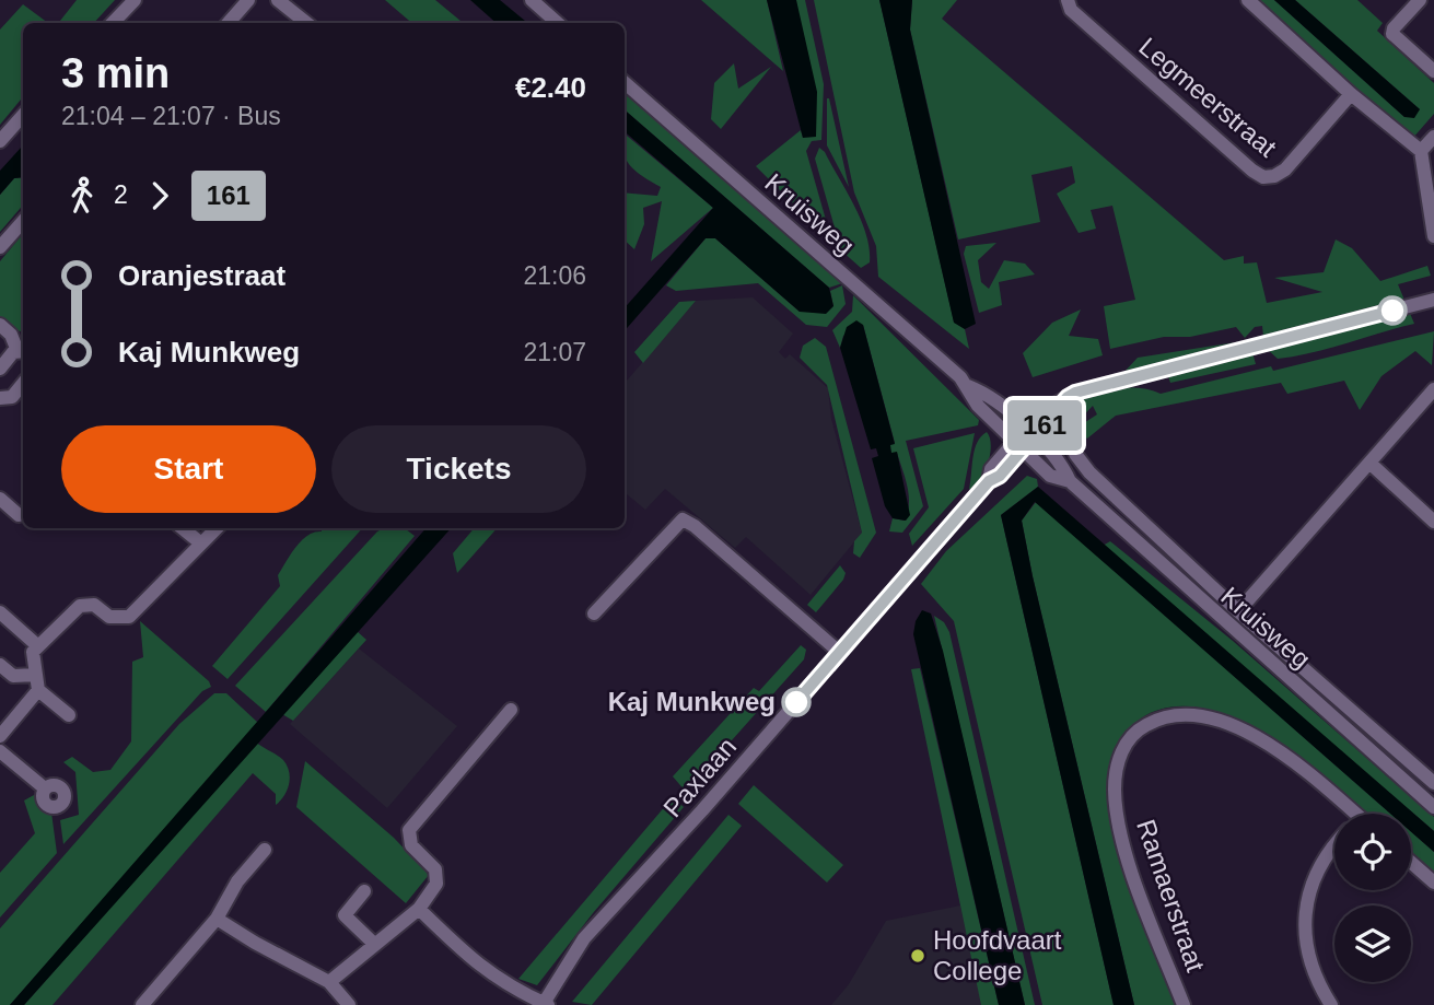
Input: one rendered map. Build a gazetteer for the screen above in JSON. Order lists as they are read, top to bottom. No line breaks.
{"streets":{"street":["Legmeerstraat","Kruisweg","Paxlaan","Ramaerstraat"]},"crossings":[["Kruisweg","Paxlaan"]],"places":["Kaj Munkweg","Hoofdvaart College"],"lines":["bus line 161"],"page":{"on_map":"161","heading":["3 min","21:04 – 21:07 · Bus","€2.40"],"legs":["2","161"],"list":[{"name":"Oranjestraat","value":"21:06"},{"name":"Kaj Munkweg","value":"21:07"}],"buttons":["Start","Tickets"]}}
